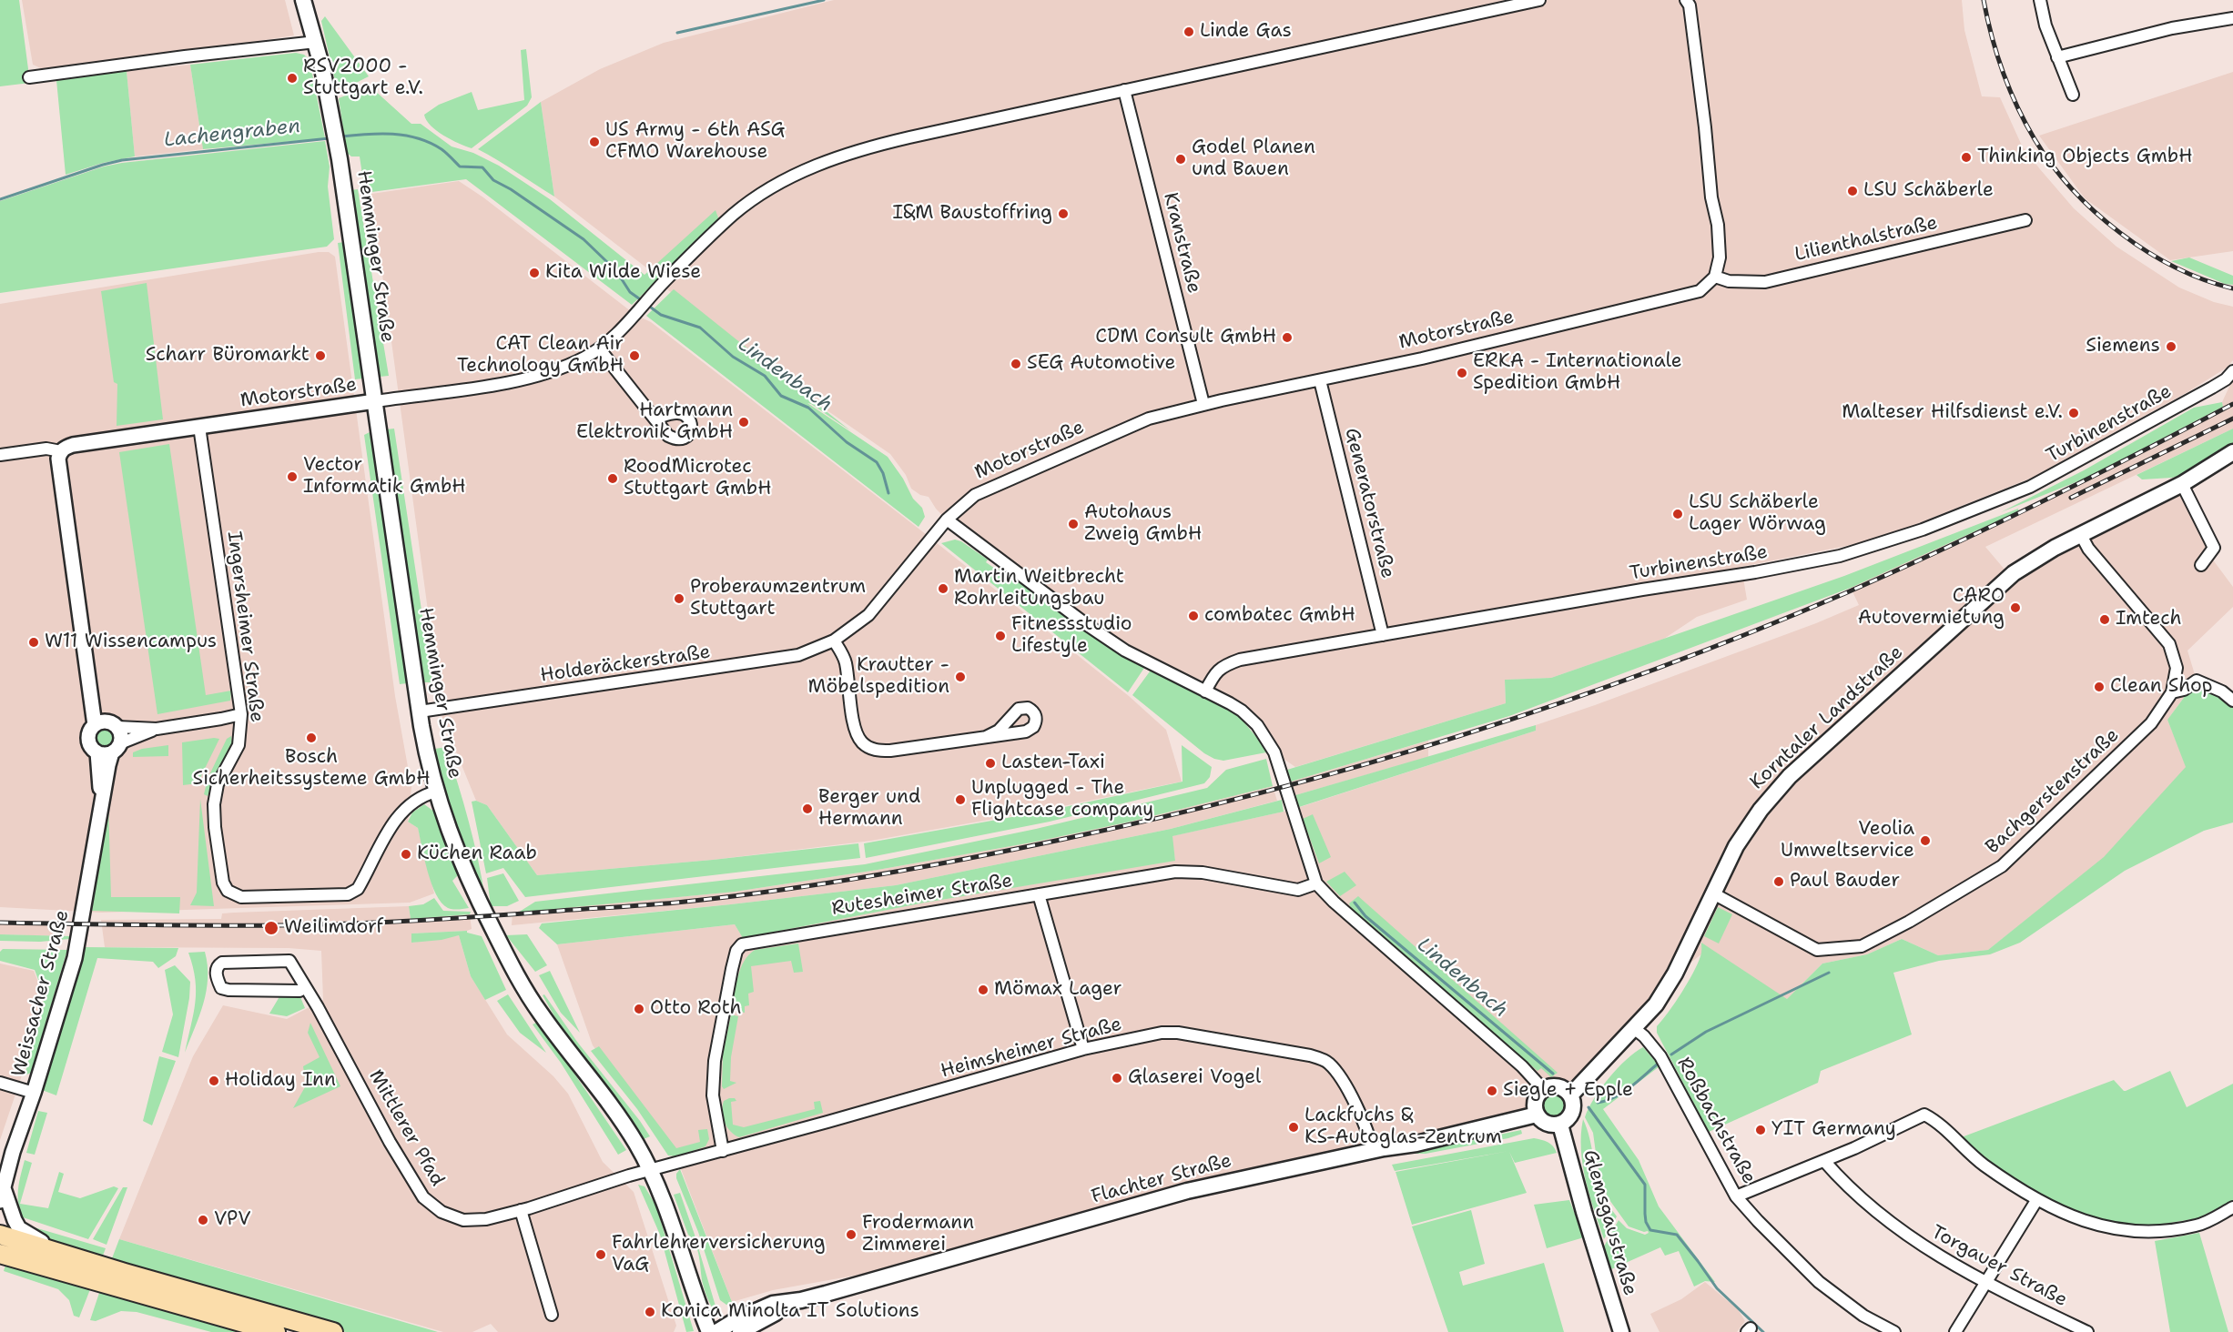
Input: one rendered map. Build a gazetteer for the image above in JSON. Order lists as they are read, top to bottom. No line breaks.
{"streets":{"main road":["Hemminger Straße","Korntaler Landstraße","Flachter Straße","Glemsgaustraße"],"street":["Lilienthalstraße","Kranstraße","Motorstraße","Turbinenstraße","Generatorstraße","Ingersheimer Straße","Holderäckerstraße","Bachgerstenstraße","Rutesheimer Straße","Weissacher Straße","Heimsheimer Straße","Roßbachstraße","Mittlerer Pfad","Torgauer Straße"]},"crossings":[["Lilienthalstraße","Motorstraße"],["Kranstraße","Motorstraße"],["Hemminger Straße","Motorstraße"],["Hemminger Straße","Ingersheimer Straße"],["Hemminger Straße","Holderäckerstraße"],["Hemminger Straße","Heimsheimer Straße"],["Hemminger Straße","Mittlerer Pfad"],["Motorstraße","Generatorstraße"],["Motorstraße","Ingersheimer Straße"],["Motorstraße","Holderäckerstraße"],["Turbinenstraße","Generatorstraße"],["Korntaler Landstraße","Bachgerstenstraße"],["Korntaler Landstraße","Roßbachstraße"],["Korntaler Landstraße","Flachter Straße"],["Korntaler Landstraße","Glemsgaustraße"],["Rutesheimer Straße","Heimsheimer Straße"],["Heimsheimer Straße","Mittlerer Pfad"],["Heimsheimer Straße","Flachter Straße"],["Flachter Straße","Glemsgaustraße"]],"water":["Lachengraben","Lindenbach"],"places":["Linde Gas","RSV2000 - Stuttgart e.V.","US Army - 6th ASG CFMO Warehouse","Thinking Objects GmbH","Godel Planen und Bauen","LSU Schäberle","I&M Baustoffring","Kita Wilde Wiese","CDM Consult GmbH","Siemens","Scharr Büromarkt","CAT Clean Air Technology GmbH","SEG Automotive","ERKA - Internationale Spedition GmbH","Malteser Hilfsdienst e.V.","Hartmann Elektronik GmbH","Vector Informatik GmbH","RoodMicrotec Stuttgart GmbH","LSU Schäberle Lager Wörwag","Autohaus Zweig GmbH","Martin Weitbrecht Rohrleitungsbau","Proberaumzentrum Stuttgart","CARO Autovermietung","combatec GmbH","Imtech","Fitnessstudio Lifestyle","W11 Wissencampus","Krautter - Möbelspedition","Clean Shop","Bosch Sicherheitssysteme GmbH","Lasten-Taxi","Unplugged - The Flightcase company","Berger und Hermann","Veolia Umweltservice","Küchen Raab","Paul Bauder","Weilimdorf","Mömax Lager","Otto Roth","Glaserei Vogel","Holiday Inn","Siegle + Epple","Lackfuchs & KS-Autoglas-Zentrum","YIT Germany","VPV","Frodermann Zimmerei","Fahrlehrerversicherung VaG","Konica Minolta IT Solutions"]}
